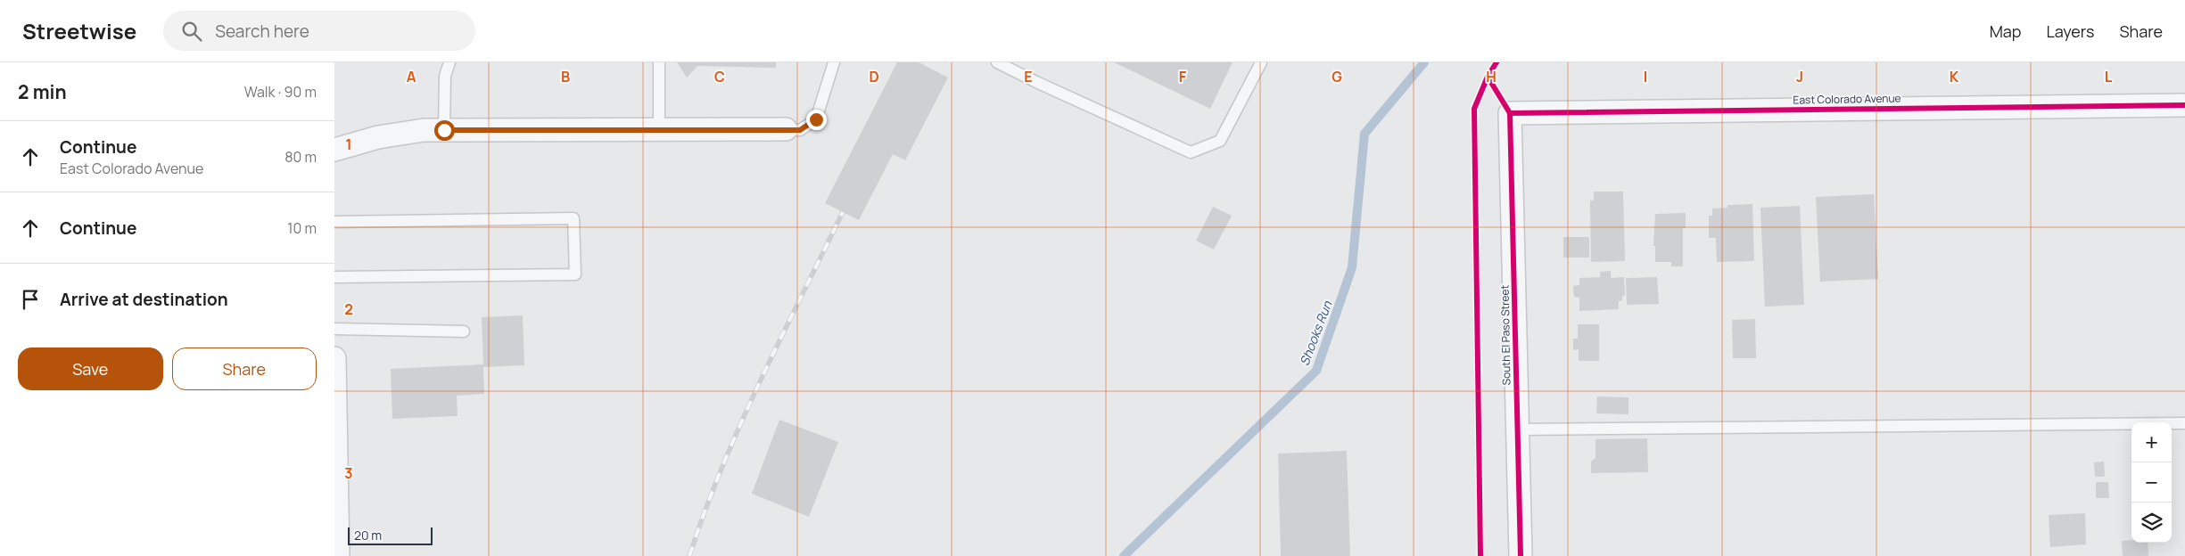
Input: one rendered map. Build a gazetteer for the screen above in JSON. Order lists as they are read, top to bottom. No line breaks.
{"streets":{"street":["East Colorado Avenue","South El Paso Street"]},"crossings":[["East Colorado Avenue","South El Paso Street"]],"water":["Shooks Run"],"scale_bar":"20 m","page":{"header":"Streetwise","search":"Search here","nav":["Map","Layers","Share"],"heading":["2 min","Walk · 90 m"],"list":[["Continue","East Colorado Avenue","80 m"],["Continue","10 m"],"Arrive at destination"],"buttons":["Save","Share"],"map_buttons":["+","−"],"scale":"20 m"},"grid":{"columns":["A","B","C","D","E","F","G","H","I","J","K","L"],"rows":["1","2","3"]}}
